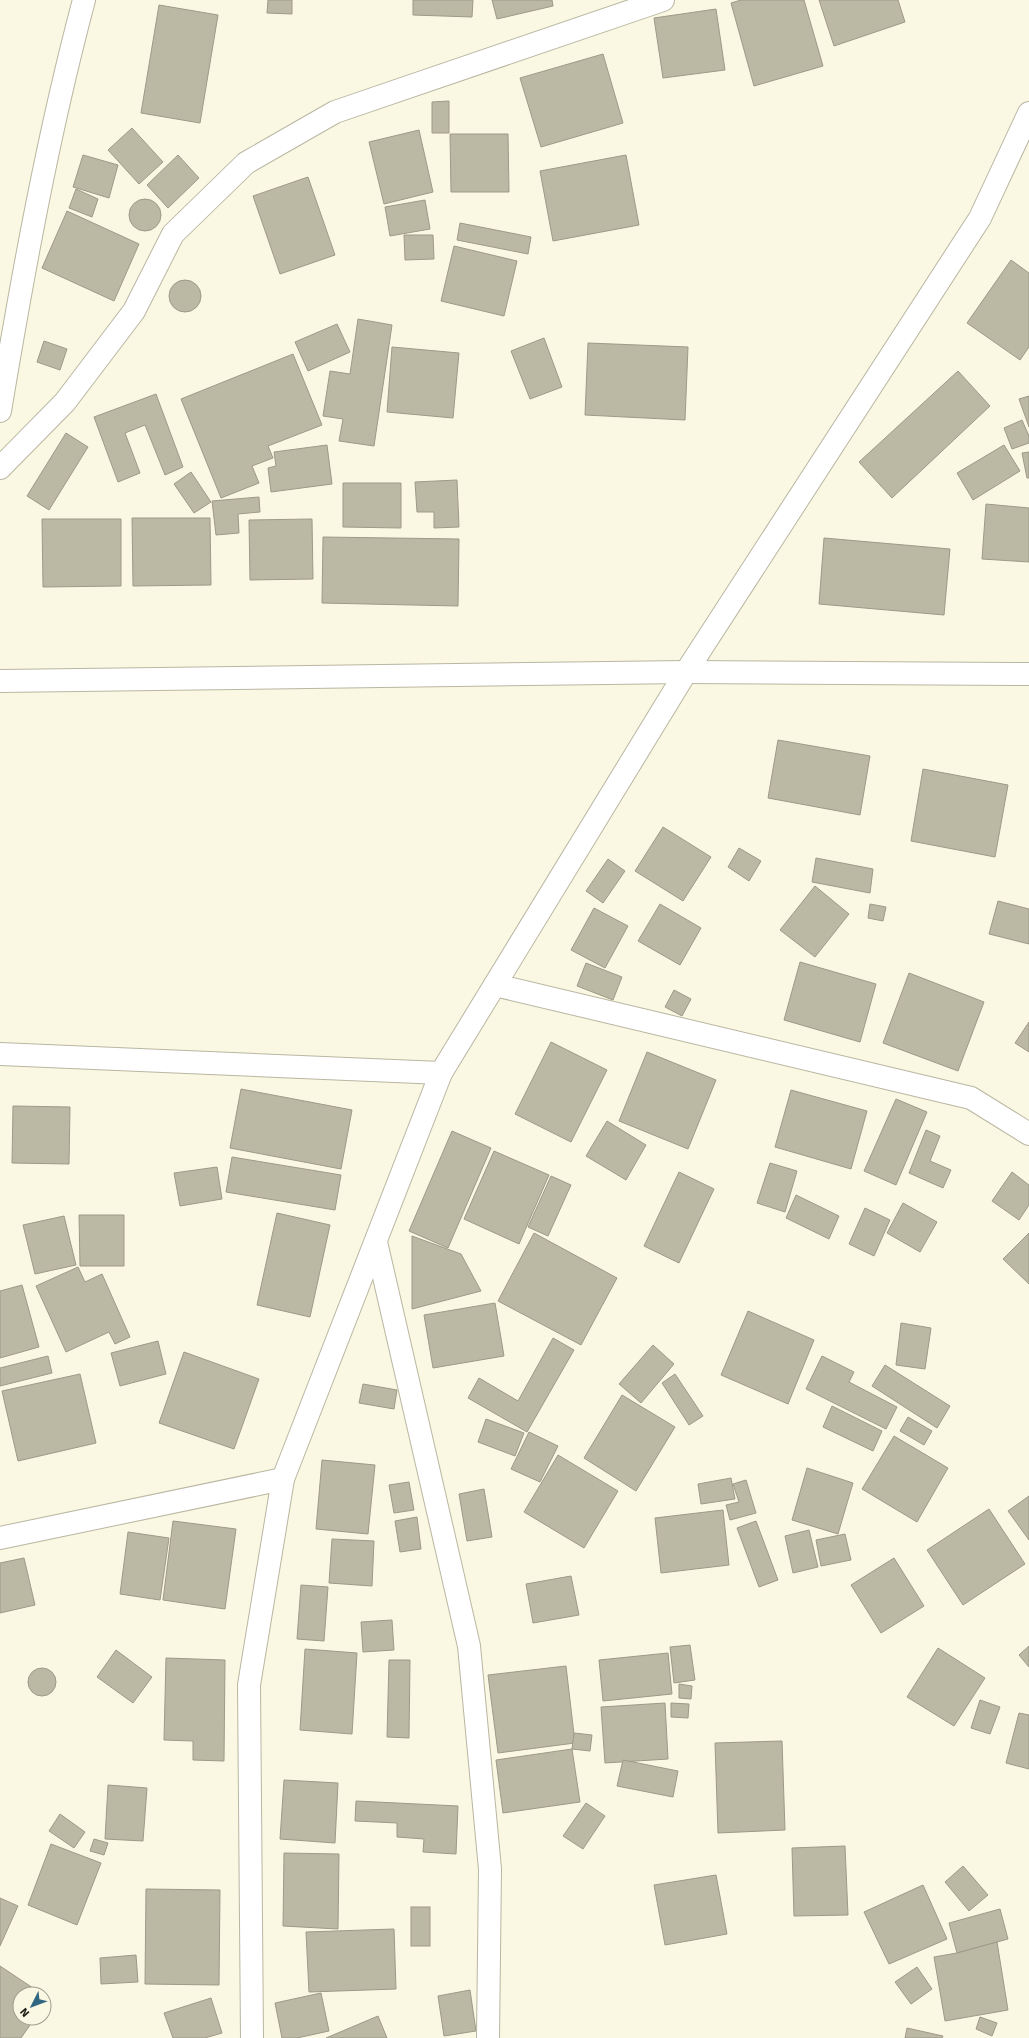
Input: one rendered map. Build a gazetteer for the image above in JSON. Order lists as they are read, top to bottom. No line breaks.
{"north":"bottom left"}
